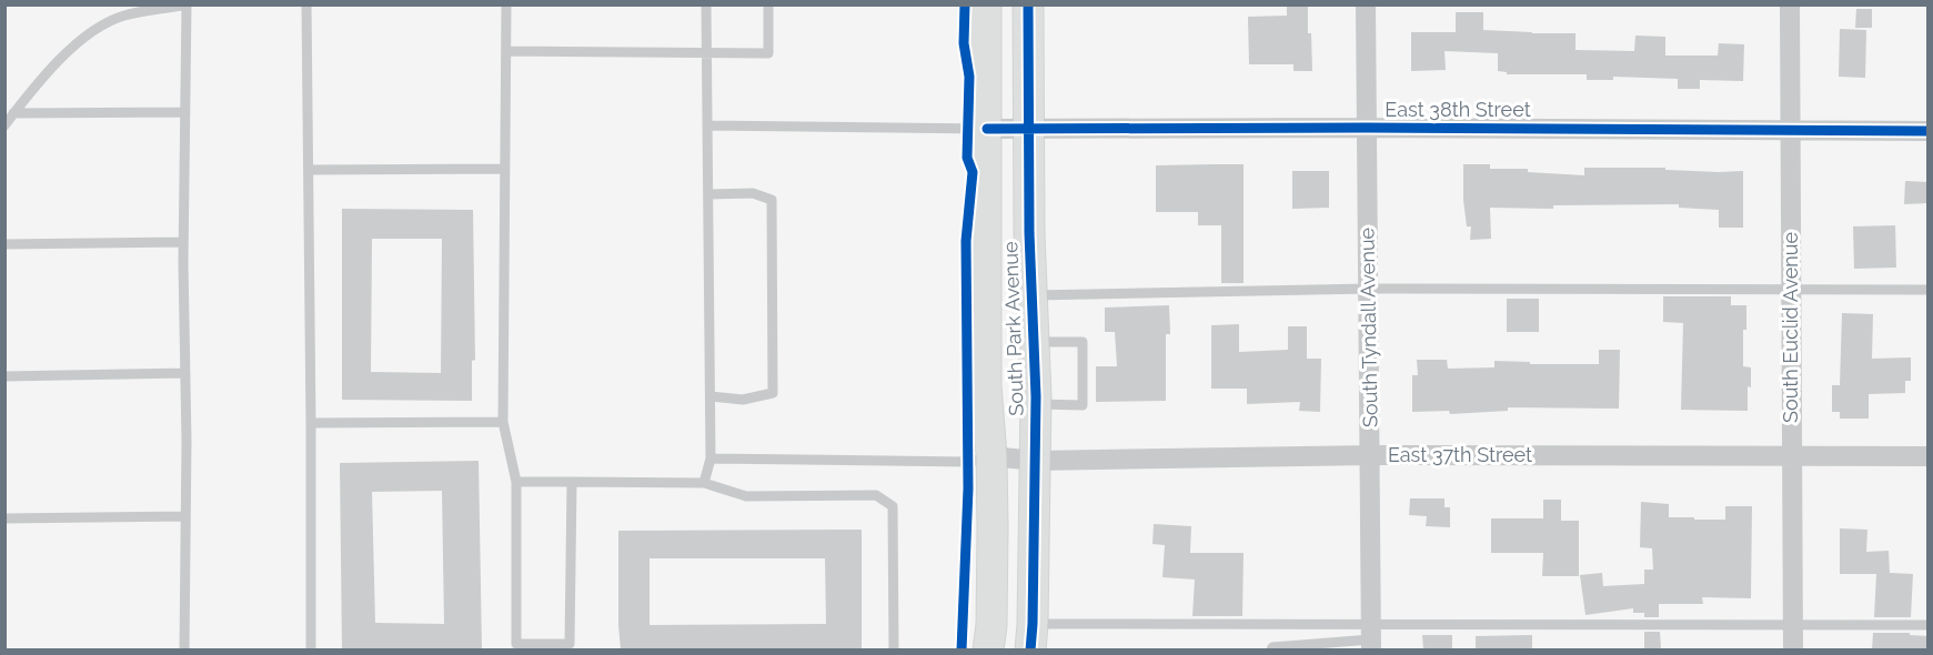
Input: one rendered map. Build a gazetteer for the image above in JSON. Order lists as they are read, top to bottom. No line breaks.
{"streets":{"main road":["South Park Avenue"],"street":["East 38th Street","South Tyndall Avenue","South Euclid Avenue","East 37th Street"]},"crossings":[["East 38th Street","South Tyndall Avenue"],["East 38th Street","South Euclid Avenue"],["East 38th Street","South Park Avenue"],["South Tyndall Avenue","East 37th Street"],["South Euclid Avenue","East 37th Street"],["South Park Avenue","East 37th Street"]]}
